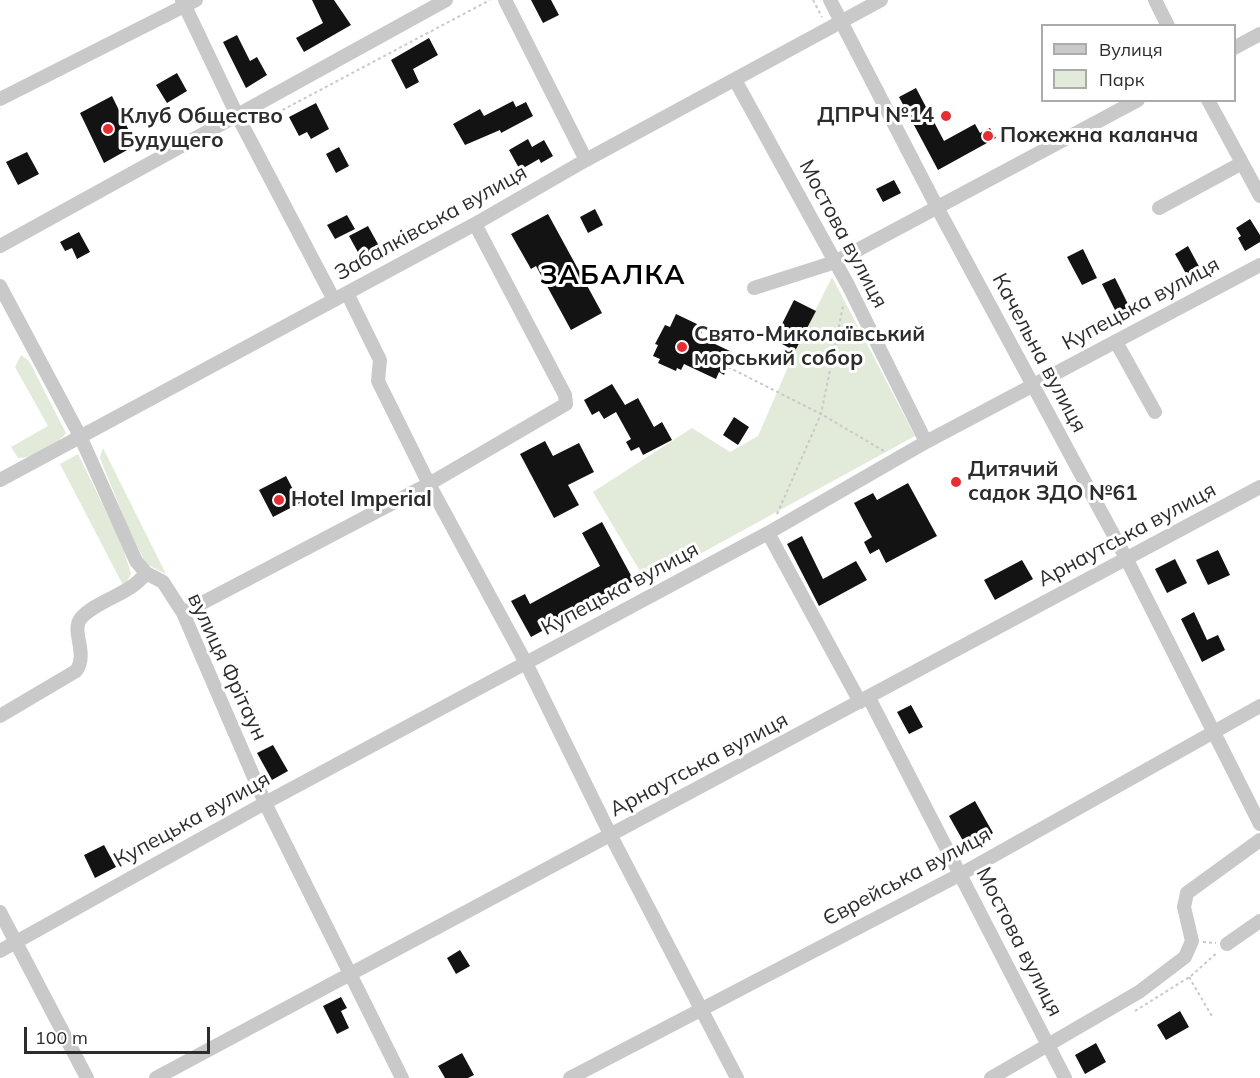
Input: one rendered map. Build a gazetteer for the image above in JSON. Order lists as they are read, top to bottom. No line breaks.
{"streets":{"street":["Забалківська вулиця","Мостова вулиця","Купецька вулиця","Качельна вулиця","Арнаутська вулиця","вулиця Фрітаун","Єврейська вулиця"]},"crossings":[["Забалківська вулиця","Мостова вулиця"],["Забалківська вулиця","Качельна вулиця"],["Забалківська вулиця","вулиця Фрітаун"],["Мостова вулиця","Купецька вулиця"],["Мостова вулиця","Арнаутська вулиця"],["Мостова вулиця","Єврейська вулиця"],["Купецька вулиця","Качельна вулиця"],["Купецька вулиця","вулиця Фрітаун"],["Качельна вулиця","Арнаутська вулиця"],["Качельна вулиця","Єврейська вулиця"],["Арнаутська вулиця","вулиця Фрітаун"]],"districts":["ЗАБАЛКА"],"places":["ДПРЧ №14","Клуб Общество Будущего","Пожежна каланча","Свято-Миколаївський морський собор","Дитячий садок ЗДО №61","Hotel Imperial"],"legend":["Вулиця","Парк"],"scale_bar":"100 m"}
